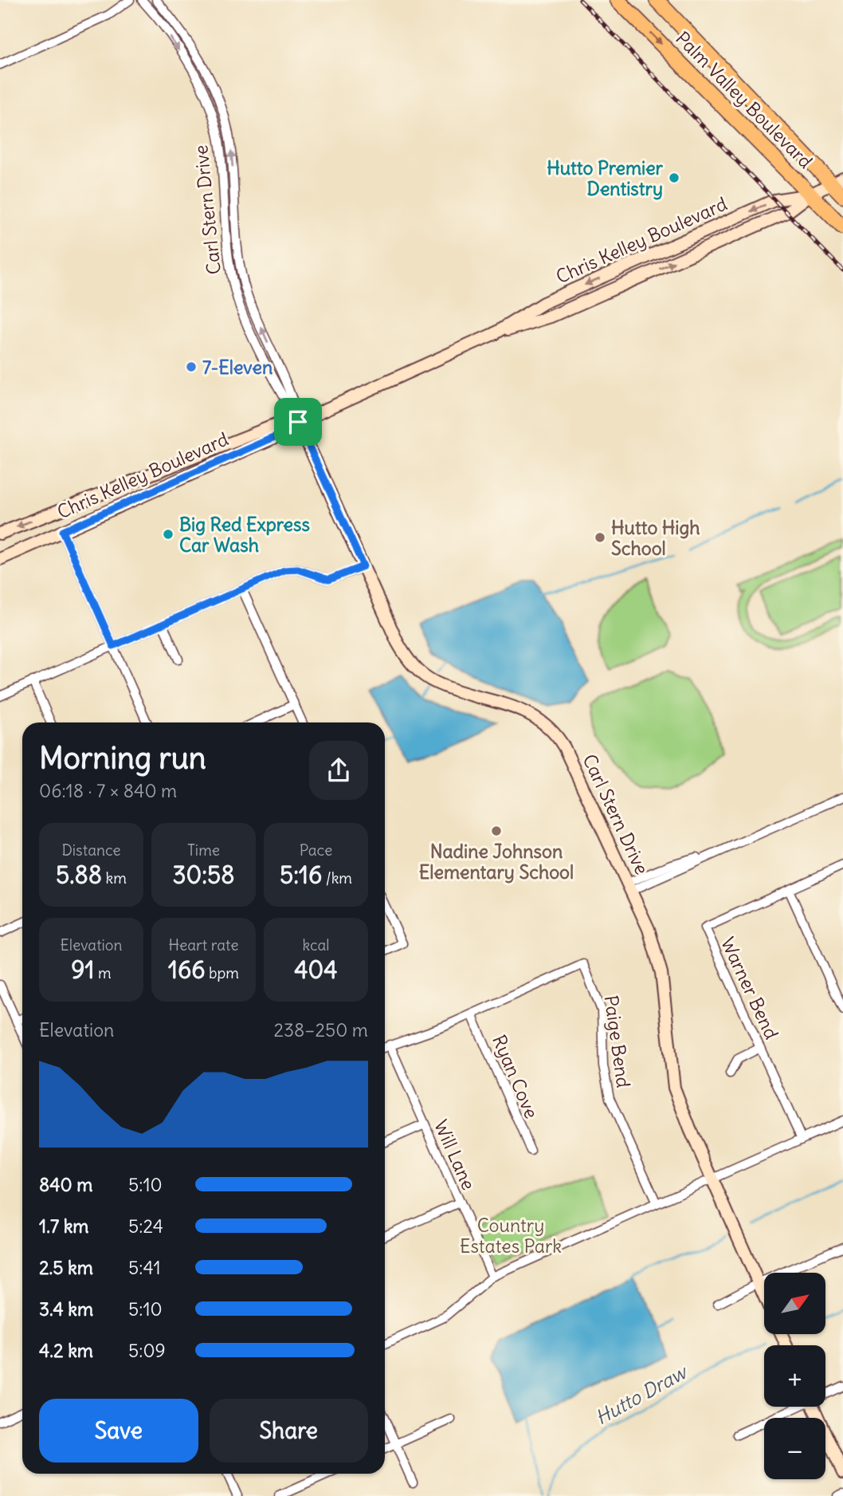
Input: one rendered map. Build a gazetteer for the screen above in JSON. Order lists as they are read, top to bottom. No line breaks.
{"streets":{"highway":["Palm Valley Boulevard"],"main road":["Carl Stern Drive","Chris Kelley Boulevard"],"street":["Warner Bend","Paige Bend","Ryan Cove","Will Lane"]},"crossings":[["Palm Valley Boulevard","Chris Kelley Boulevard"],["Carl Stern Drive","Chris Kelley Boulevard"],["Paige Bend","Ryan Cove"],["Paige Bend","Will Lane"]],"water":["Hutto Draw"],"parks":["Country Estates Park"],"places":["Hutto Premier Dentistry","7-Eleven","Big Red Express Car Wash","Hutto High School","Nadine Johnson Elementary School"],"north":"top right","page":{"heading":["Morning run","06:18 · 7 × 840 m"],"stats":[["Distance","5.88 km"],["Time","30:58"],["Pace","5:16 /km"],["Elevation","91 m"],["Heart rate","166 bpm"],["kcal","404"]],"chart":["Elevation","238–250 m"],"list":[{"name":"840 m","note":"5:10"},{"name":"1.7 km","note":"5:24"},{"name":"2.5 km","note":"5:41"},{"name":"3.4 km","note":"5:10"},{"name":"4.2 km","note":"5:09"}],"map_buttons":["+","−"],"buttons":["Save","Share"]}}
